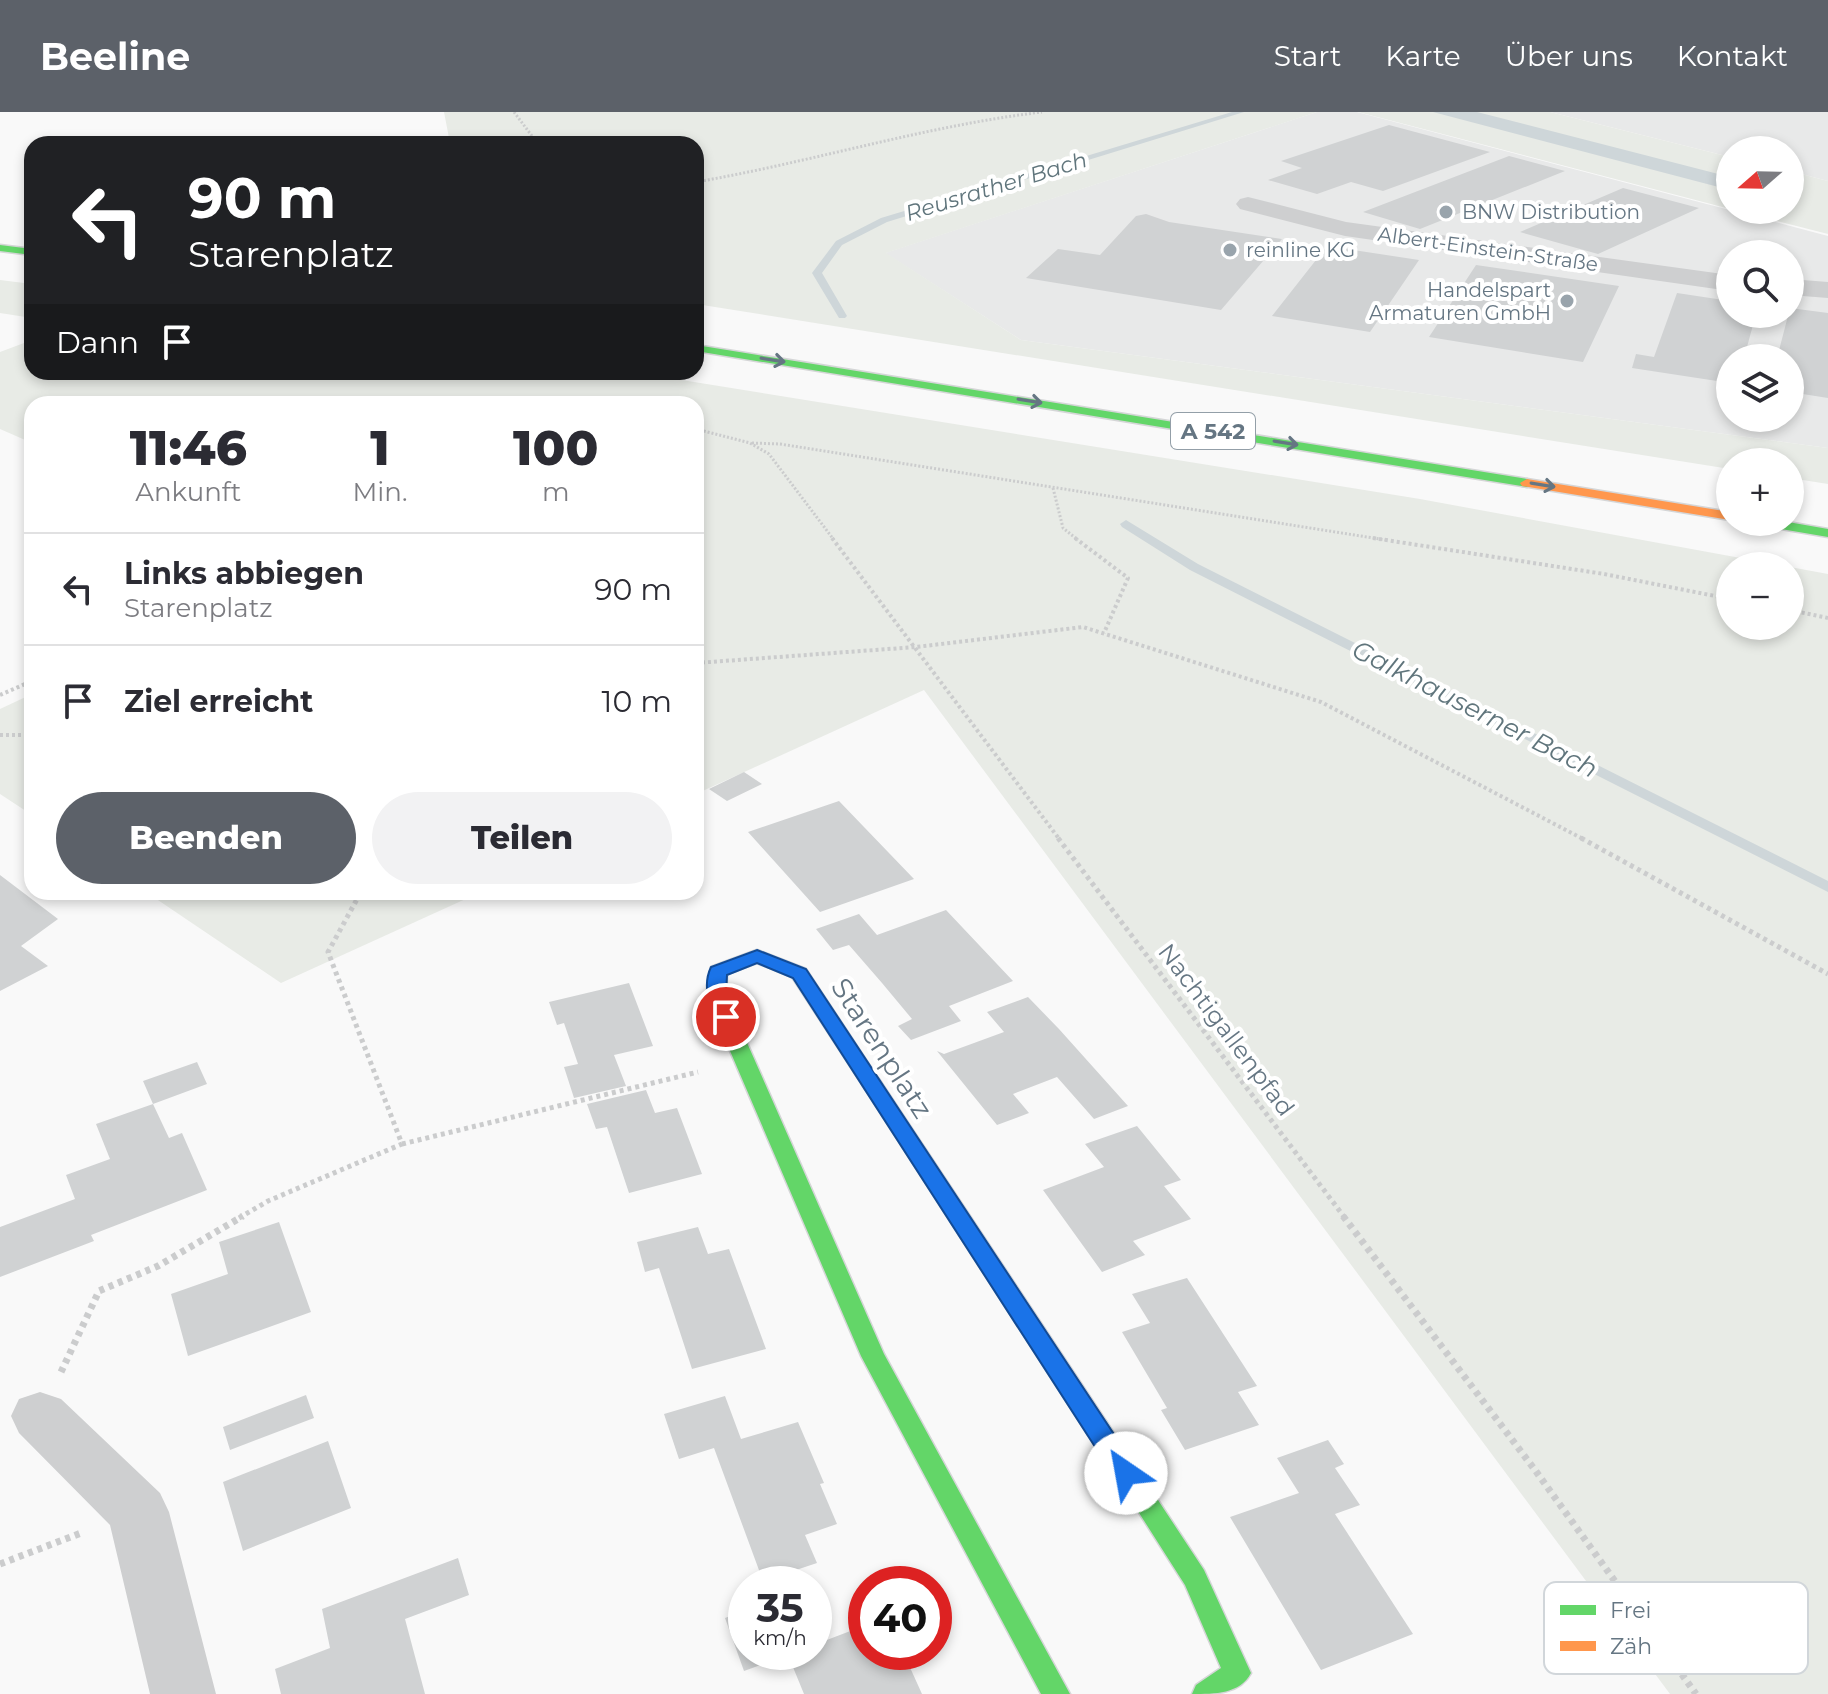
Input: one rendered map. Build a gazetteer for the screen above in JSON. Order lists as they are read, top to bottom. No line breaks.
{"streets":{"main road":["A 542","Starenplatz"],"street":["Albert-Einstein-Straße"],"path":["Nachtigallenpfad"]},"water":["Reusrather Bach","Galkhauserner Bach"],"places":["BNW Distribution","reinline KG","Handelspart Armaturen GmbH"],"legend":["Frei","Zäh"],"north":"left","page":{"header":"Beeline","nav":["Start","Karte","Über uns","Kontakt"],"map_buttons":["+","−"],"turn":["90 m","Starenplatz"],"then":"Dann","eta":["11:46","Ankunft","1","Min.","100","m"],"list":[{"name":"Links abbiegen","note":"Starenplatz","value":"90 m"},{"name":"Ziel erreicht","value":"10 m"}],"buttons":["Beenden","Teilen"],"speed":"35 km/h","limit":"40"}}
